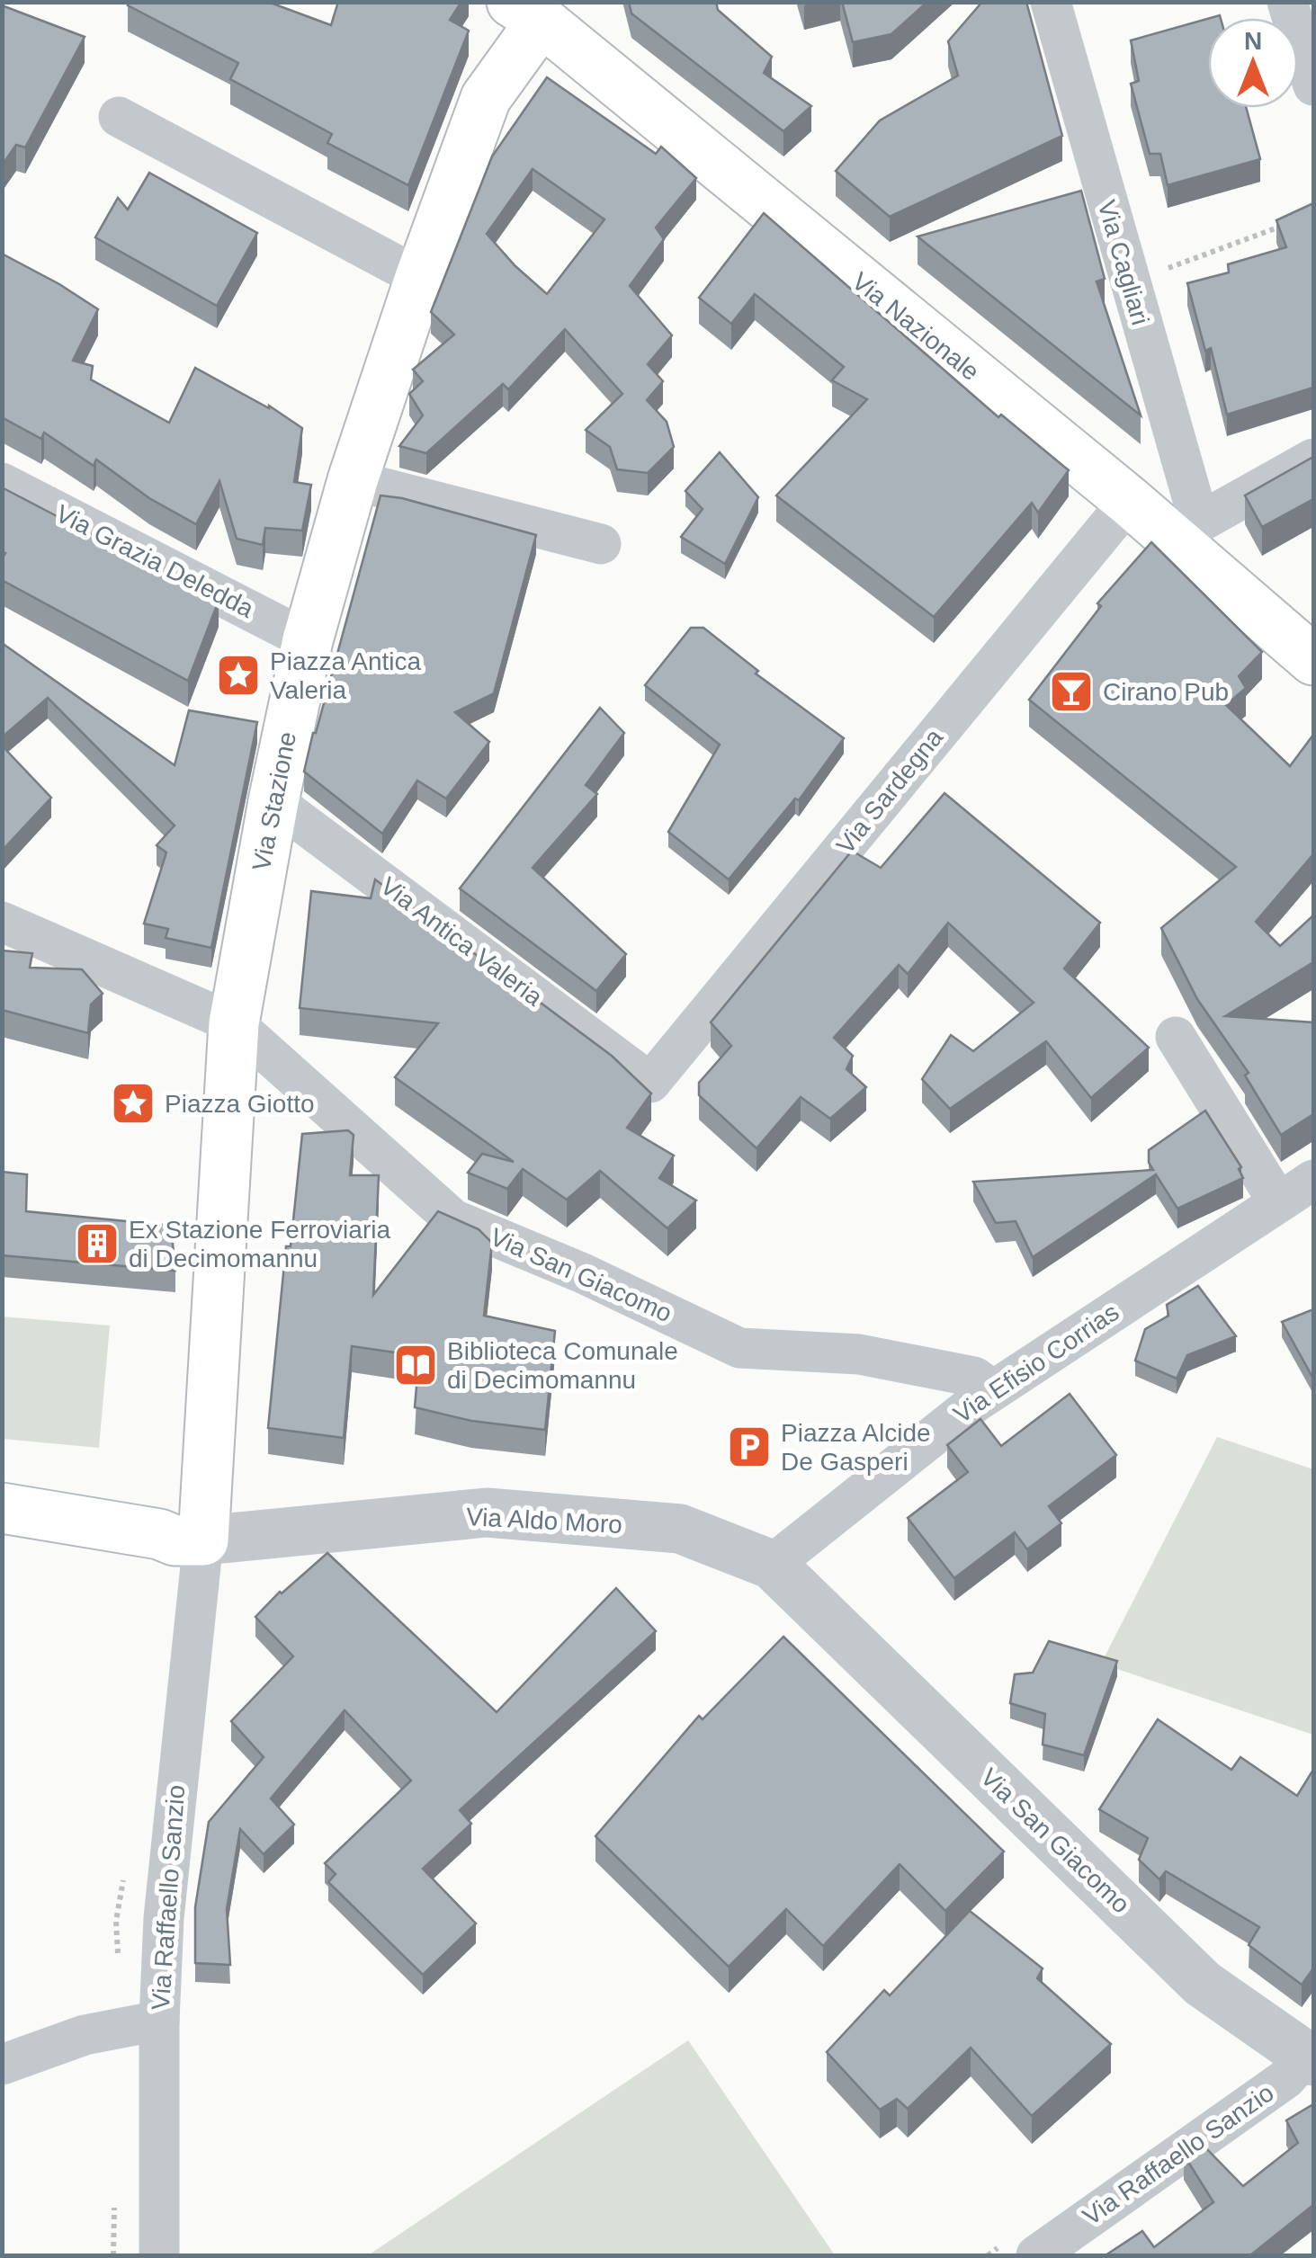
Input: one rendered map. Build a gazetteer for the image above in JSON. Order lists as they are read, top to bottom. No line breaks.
{"streets":{"main road":["Via Nazionale","Via Stazione"],"street":["Via Cagliari","Via Grazia Deledda","Via Sardegna","Via Antica Valeria","Via San Giacomo","Via Efisio Corrias","Via Aldo Moro","Via Raffaello Sanzio"]},"crossings":[["Via Cagliari","Via Nazionale"],["Via Nazionale","Via Sardegna"],["Via Nazionale","Via Stazione"],["Via Grazia Deledda","Via Stazione"],["Via Sardegna","Via Antica Valeria"],["Via Stazione","Via Antica Valeria"],["Via Stazione","Via San Giacomo"],["Via Stazione","Via Aldo Moro"],["Via Stazione","Via Raffaello Sanzio"],["Via San Giacomo","Via Efisio Corrias"],["Via San Giacomo","Via Aldo Moro"],["Via San Giacomo","Via Raffaello Sanzio"],["Via Efisio Corrias","Via Aldo Moro"],["Via Aldo Moro","Via Raffaello Sanzio"]],"places":{"place":["Piazza Antica Valeria","Piazza Giotto"],"bar":["Cirano Pub"],"building":["Ex Stazione Ferroviaria di Decimomannu"],"library":["Biblioteca Comunale di Decimomannu"],"parking":["Piazza Alcide De Gasperi"]},"north":"top"}
